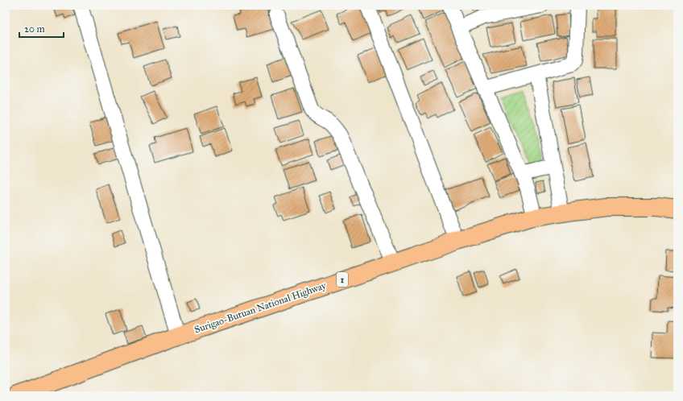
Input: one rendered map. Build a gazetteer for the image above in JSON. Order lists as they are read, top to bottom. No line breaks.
{"streets":{"highway":["1","Surigao-Butuan National Highway"]},"scale_bar":"20 m"}
